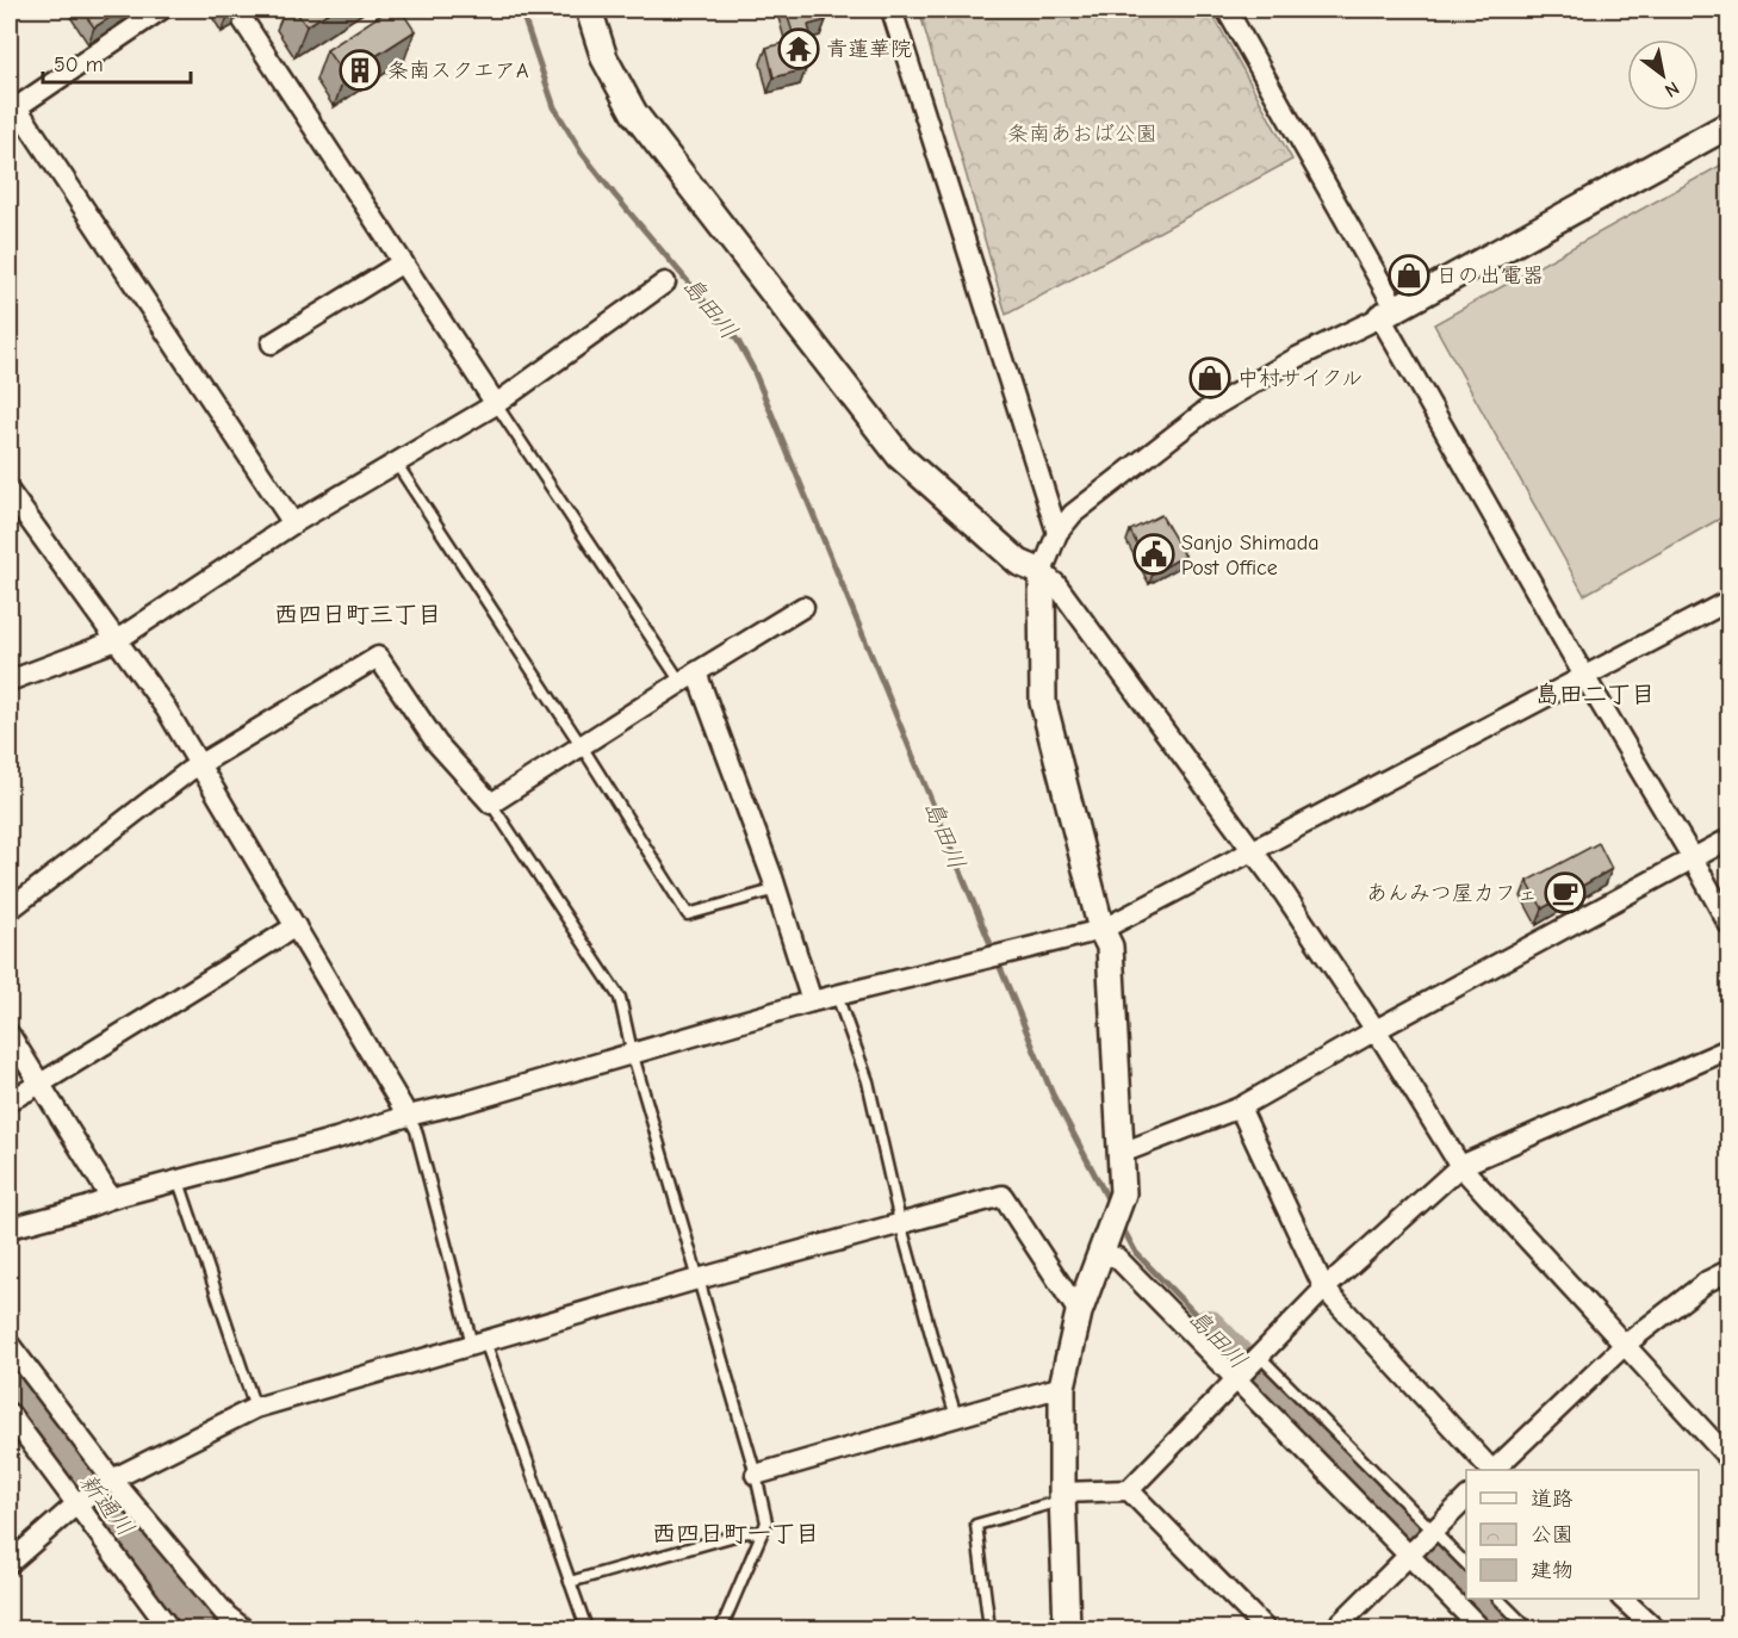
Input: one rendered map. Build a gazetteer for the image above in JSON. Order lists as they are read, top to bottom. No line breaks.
{"districts":["西四日町三丁目","島田二丁目","西四日町一丁目"],"water":["島田川","新通川"],"parks":["条南あおば公園"],"places":{"temple":["青蓮華院"],"building":["条南スクエアA"],"shop":["日の出電器","中村サイクル"],"public building":["Sanjo Shimada Post Office"],"cafe":["あんみつ屋カフェ"]},"legend":["道路","公園","建物"],"scale_bar":"50 m","north":"bottom right"}
